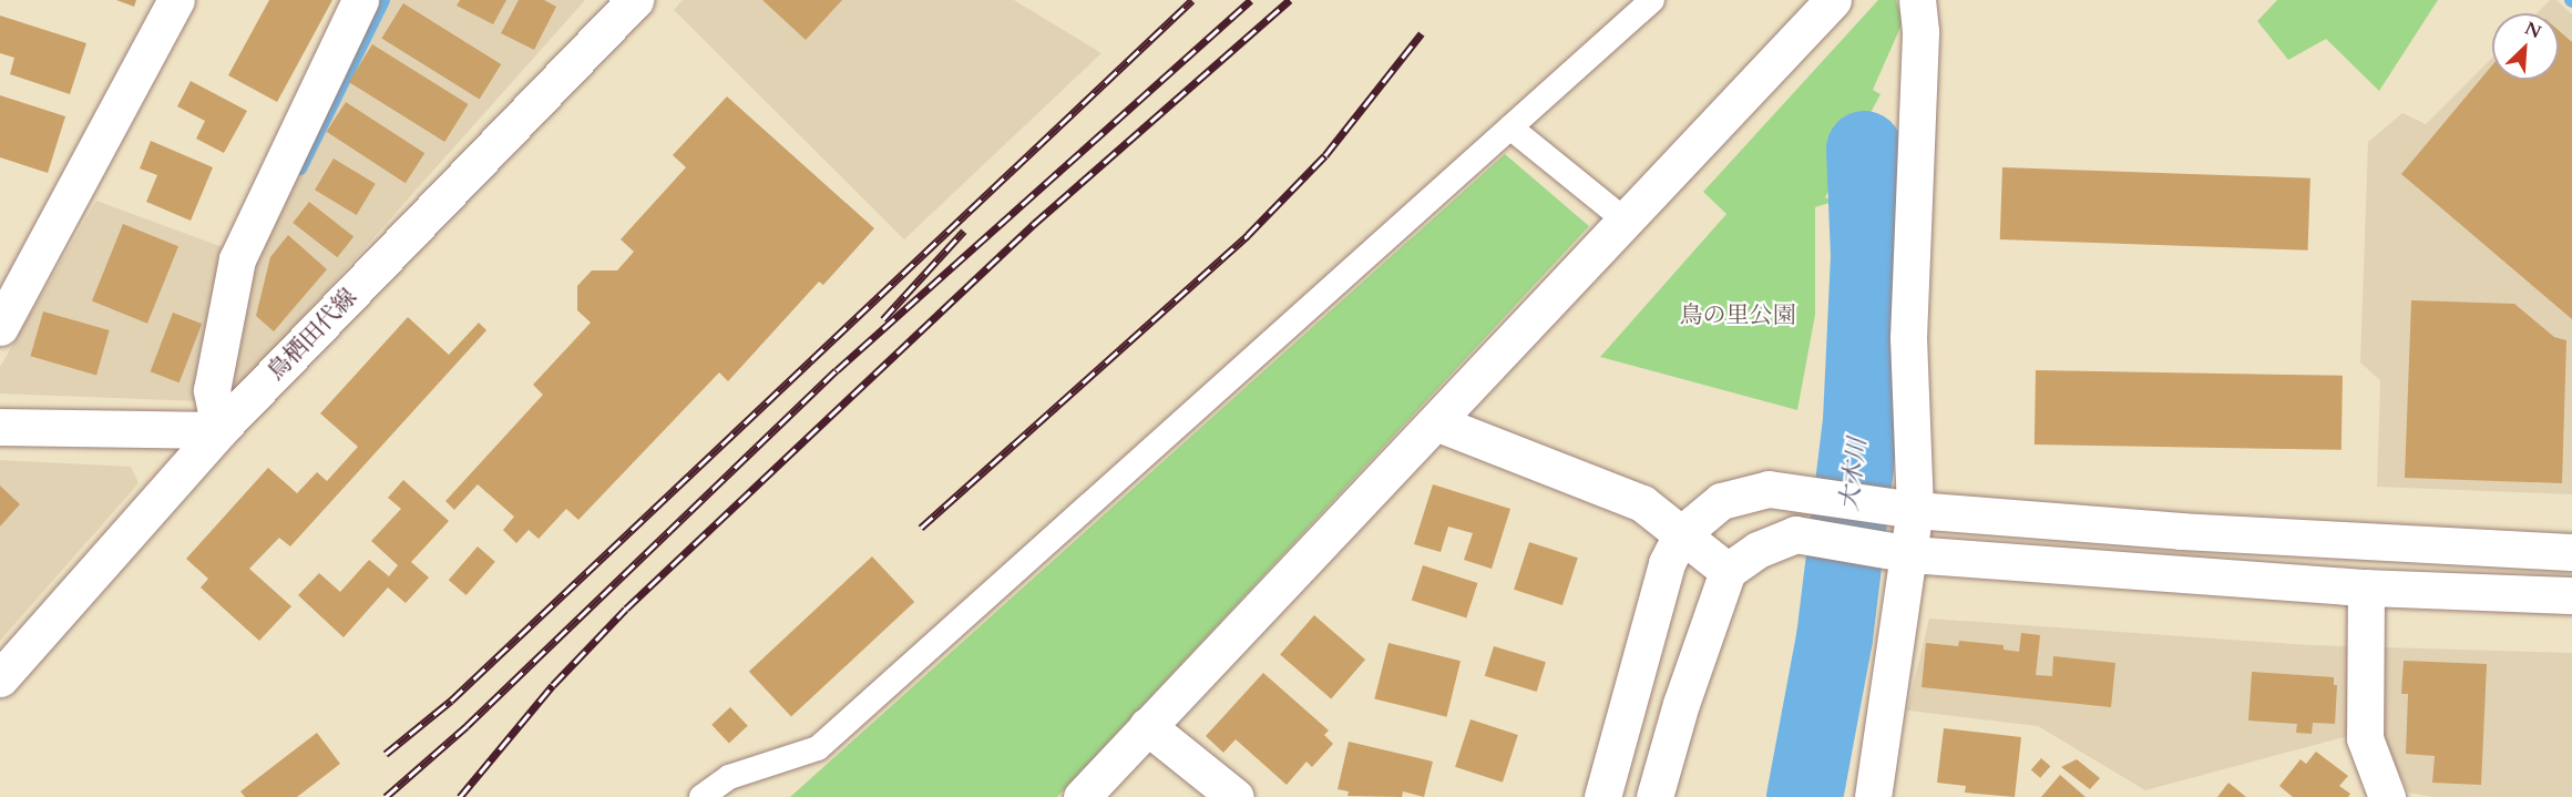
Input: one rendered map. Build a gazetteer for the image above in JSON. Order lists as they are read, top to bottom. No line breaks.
{"streets":{"street":["鳥栖田代線"]},"water":["大木川"],"parks":["鳥の里公園"],"north":"top right"}
